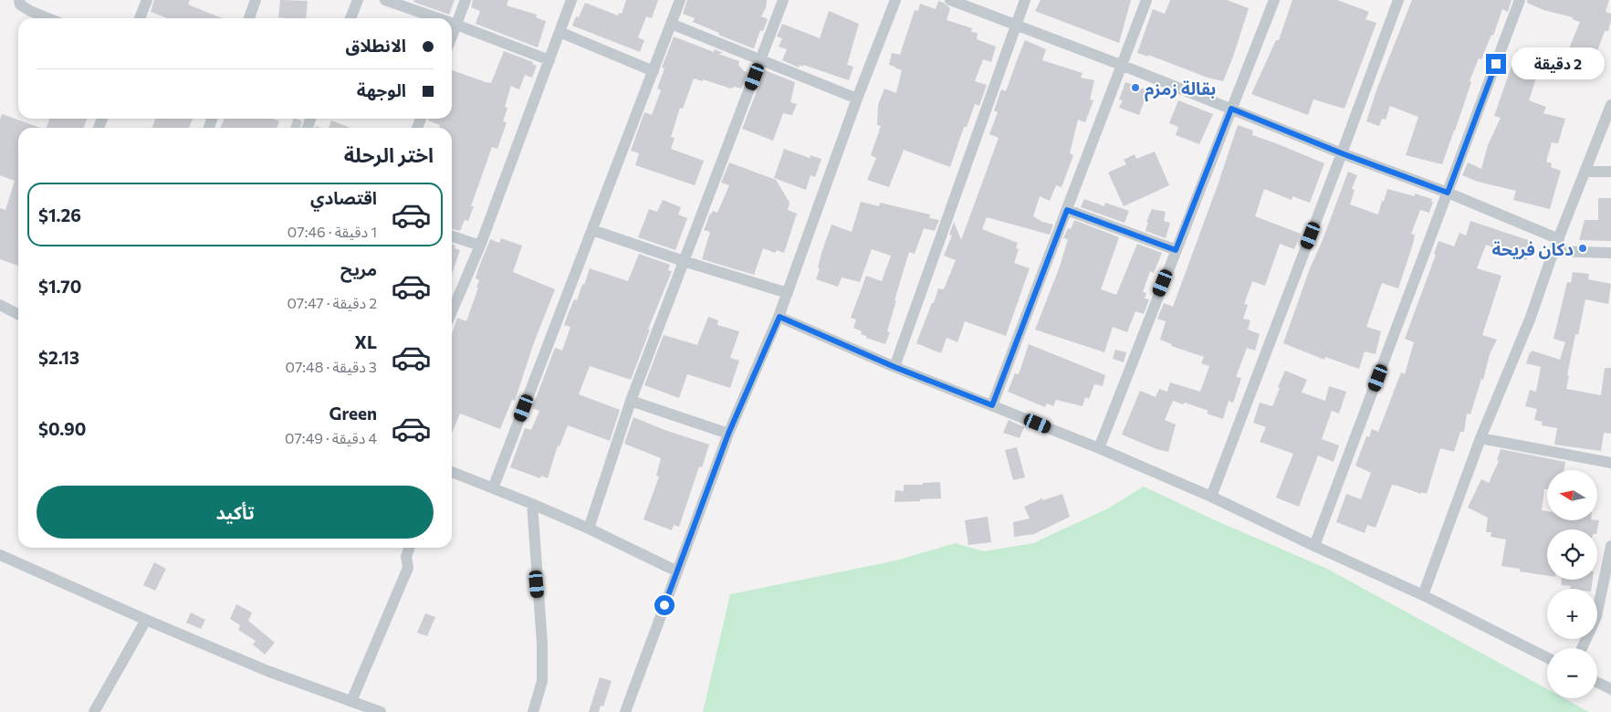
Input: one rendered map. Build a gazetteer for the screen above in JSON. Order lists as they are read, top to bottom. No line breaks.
{"places":["بقالة زمزم","دكان فريحة"],"north":"left","page":{"banner":["الانطلاق","الوجهة"],"bubble":"2 دقيقة","heading":"اختر الرحلة","list":[{"name":"اقتصادي","note":"1 دقيقة · 07:46","value":"$1.26"},{"name":"مريح","note":"2 دقيقة · 07:47","value":"$1.70"},{"name":"XL","note":"3 دقيقة · 07:48","value":"$2.13"},{"name":"Green","note":"4 دقيقة · 07:49","value":"$0.90"}],"map_buttons":["+","−"],"buttons":"تأكيد"}}
